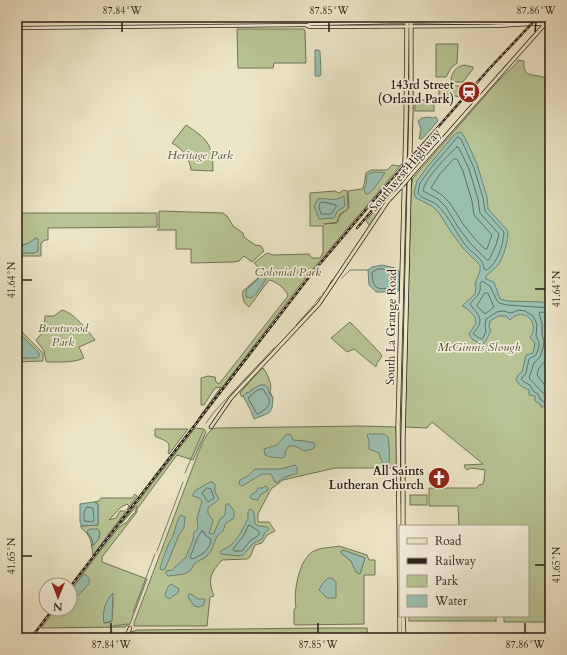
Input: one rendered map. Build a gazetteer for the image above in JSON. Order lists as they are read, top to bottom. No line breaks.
{"streets":{"highway":["South La Grange Road"],"main road":["Southwest Highway"]},"parks":["Heritage Park","Colonial Park","Brentwood Park","McGinnis Slough"],"places":{"station":["143rd Street (Orland Park)"],"church":["All Saints Lutheran Church"]},"legend":["Road","Railway","Park","Water"],"north":"bottom","coordinates":["87.84°W","87.85°W","87.86°W","41.64°N","41.65°N"]}
